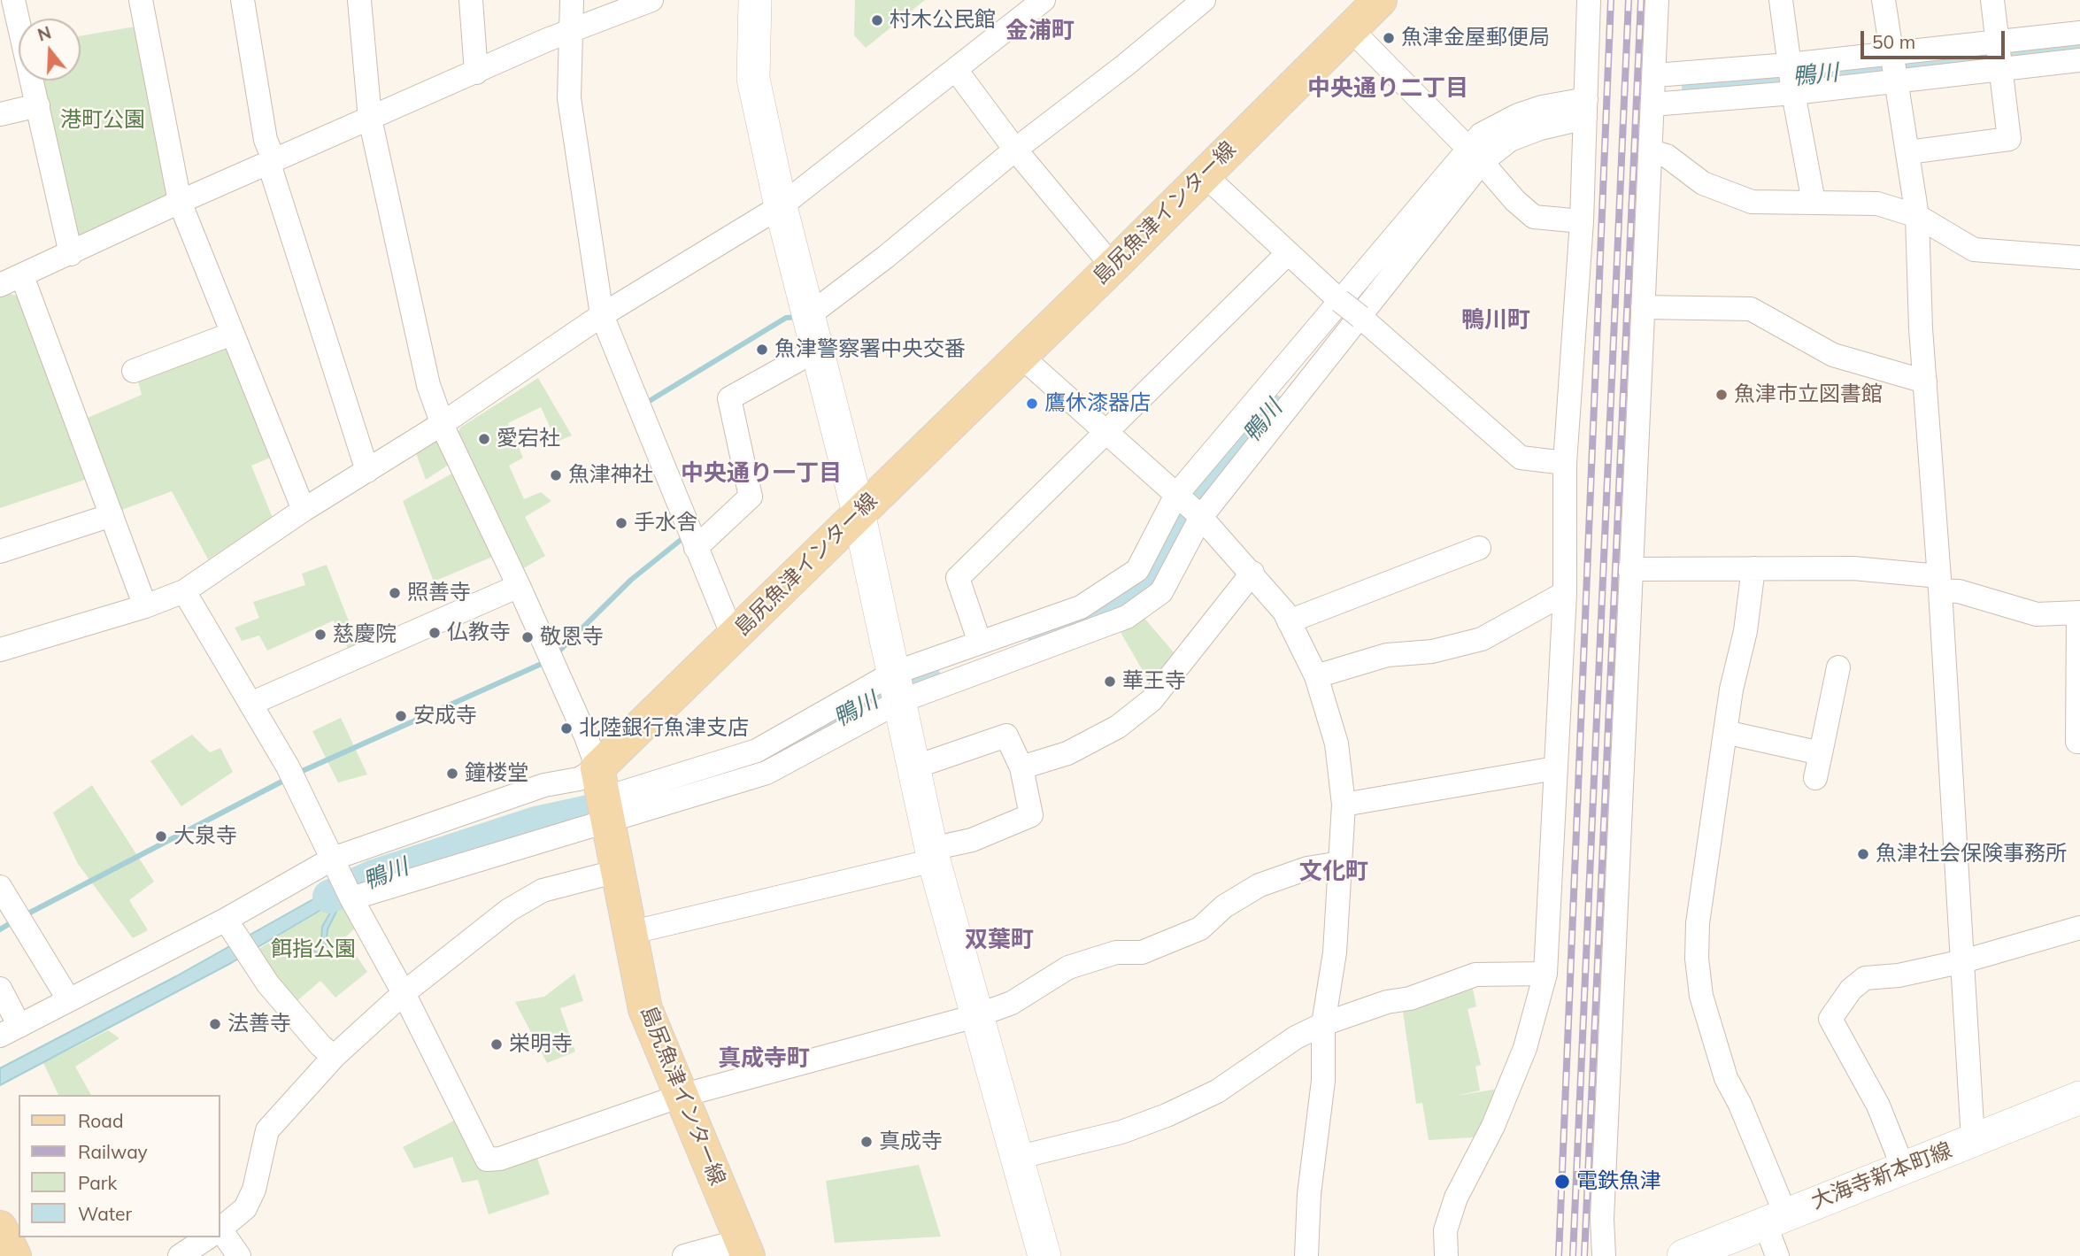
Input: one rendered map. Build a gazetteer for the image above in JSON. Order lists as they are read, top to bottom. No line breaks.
{"streets":{"main road":["島尻魚津インター線"],"street":["大海寺新本町線"]},"districts":["金浦町","中央通り二丁目","鴨川町","中央通り一丁目","文化町","双葉町","真成寺町"],"water":["鴨川"],"parks":["港町公園","餌指公園"],"places":["村木公民館","魚津金屋郵便局","魚津警察署中央交番","魚津市立図書館","鷹休漆器店","愛宕社","魚津神社","手水舎","照善寺","仏教寺","慈慶院","敬恩寺","華王寺","安成寺","北陸銀行魚津支店","鐘楼堂","大泉寺","魚津社会保険事務所","法善寺","栄明寺","真成寺","電鉄魚津"],"legend":["Road","Railway","Park","Water"],"scale_bar":"50 m","north":"top"}
